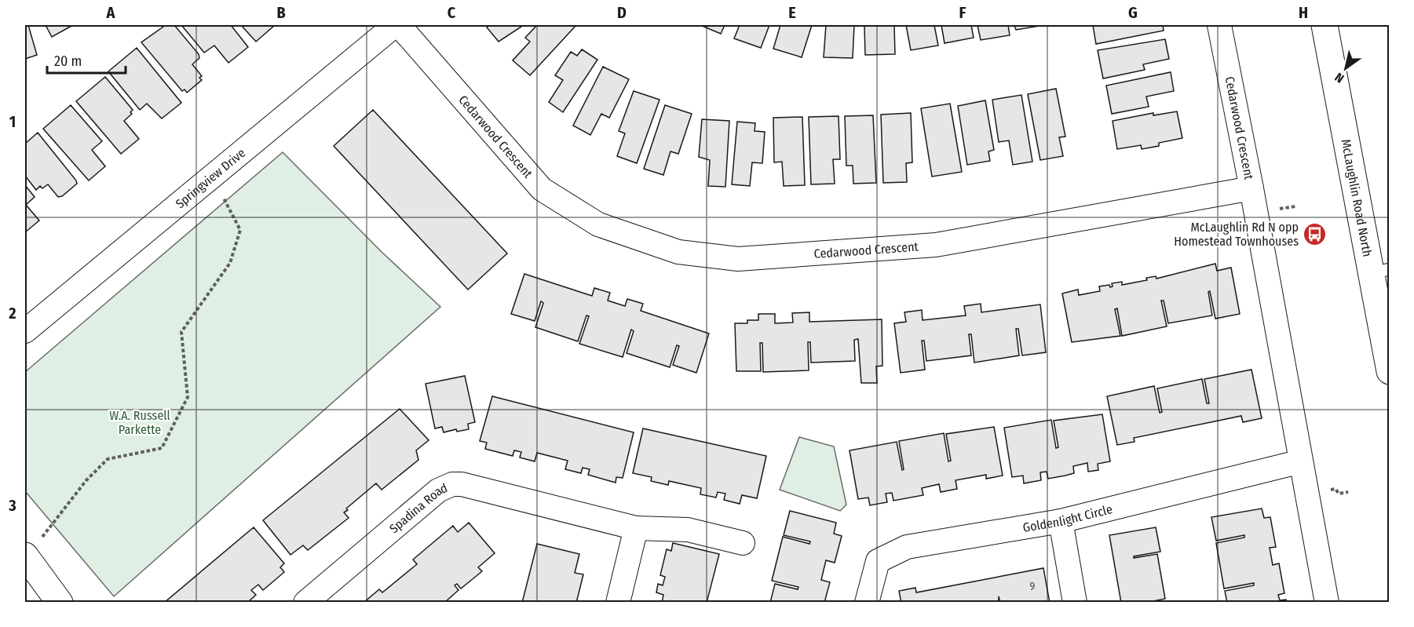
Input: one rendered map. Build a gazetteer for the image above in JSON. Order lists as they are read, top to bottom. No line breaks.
{"streets":{"main road":["McLaughlin Road North"],"street":["Cedarwood Crescent","Springview Drive","Spadina Road","Goldenlight Circle"]},"parks":["W.A. Russell Parkette"],"places":{"bus stop":["McLaughlin Rd N opp Homestead Townhouses"]},"house_numbers":["9"],"scale_bar":"20 m","north":"bottom left","grid":{"columns":["A","B","C","D","E","F","G","H"],"rows":["1","2","3"]}}
